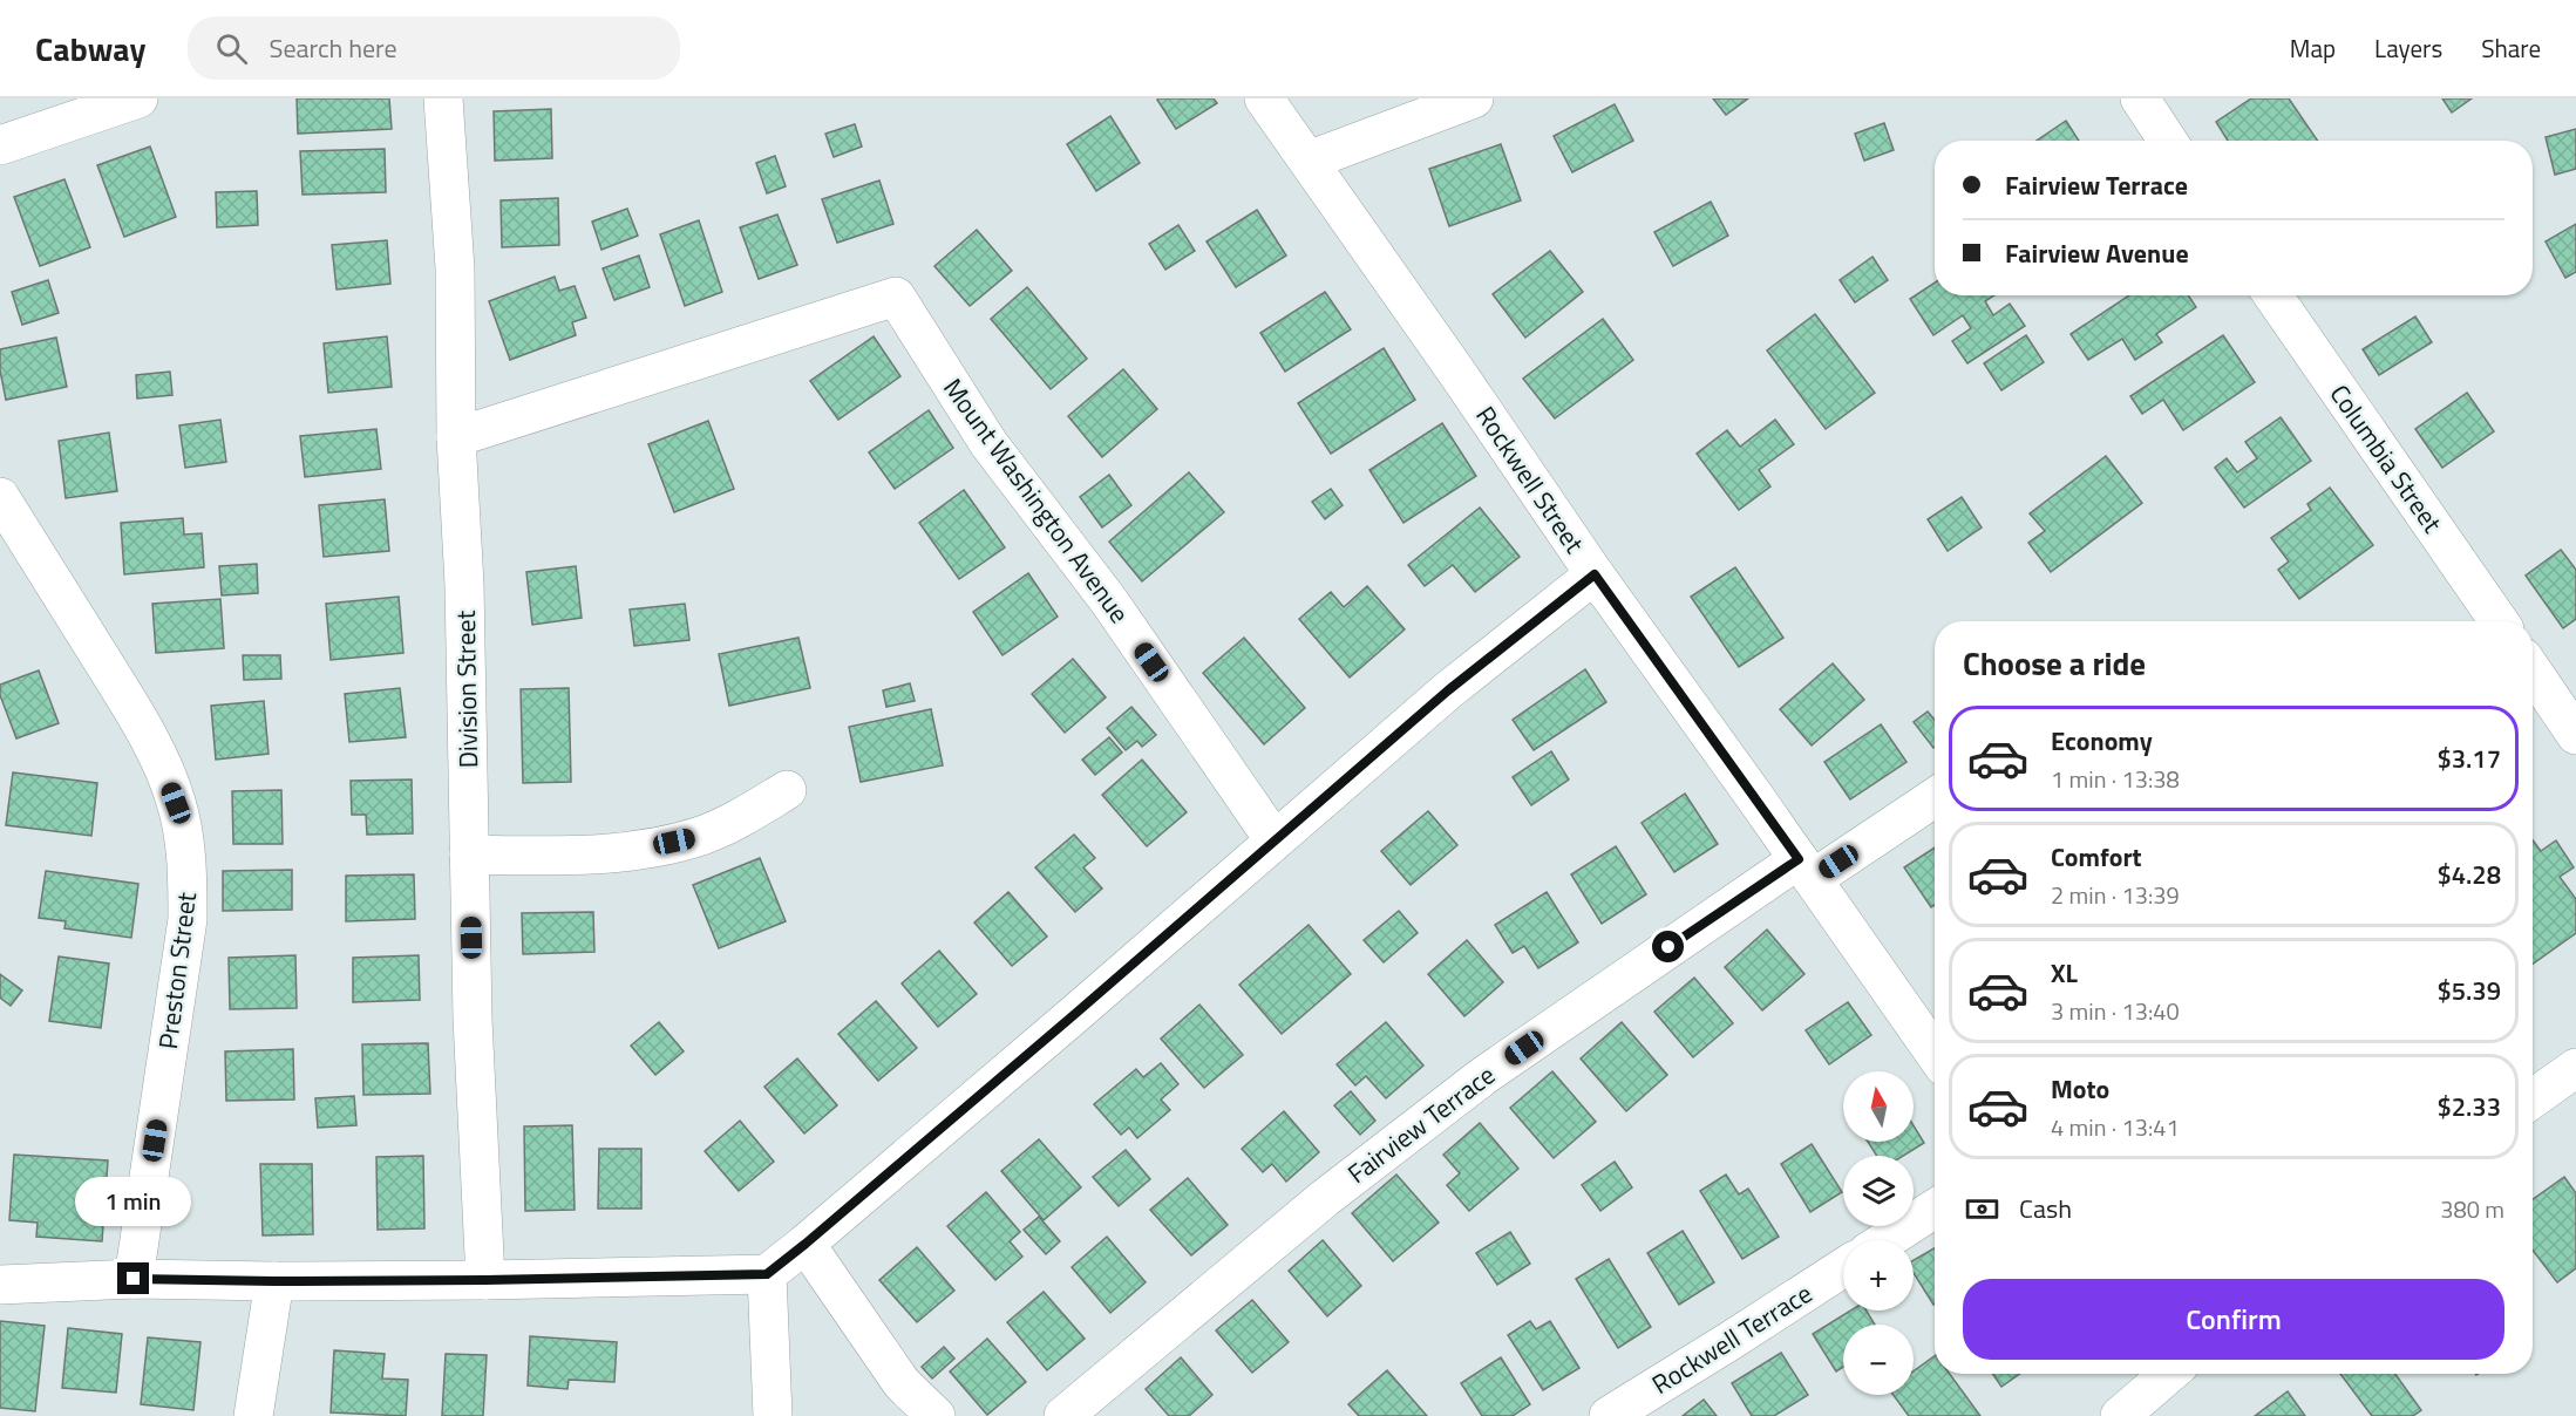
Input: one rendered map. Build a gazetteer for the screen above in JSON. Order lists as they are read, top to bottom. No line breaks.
{"streets":{"street":["Columbia Street","Rockwell Street","Mount Washington Avenue","Division Street","Preston Street","Fairview Terrace","Rockwell Terrace"]},"crossings":[["Rockwell Street","Fairview Terrace"],["Mount Washington Avenue","Division Street"]],"north":"top","page":{"header":"Cabway","search":"Search here","nav":["Map","Layers","Share"],"banner":["Fairview Terrace","Fairview Avenue"],"heading":"Choose a ride","list":[{"name":"Economy","note":"1 min · 13:38","value":"$3.17"},{"name":"Comfort","note":"2 min · 13:39","value":"$4.28"},{"name":"XL","note":"3 min · 13:40","value":"$5.39"},{"name":"Moto","note":"4 min · 13:41","value":"$2.33"}],"map_buttons":["+","−"],"pay":["Cash","380 m"],"bubble":"1 min","buttons":"Confirm"}}
